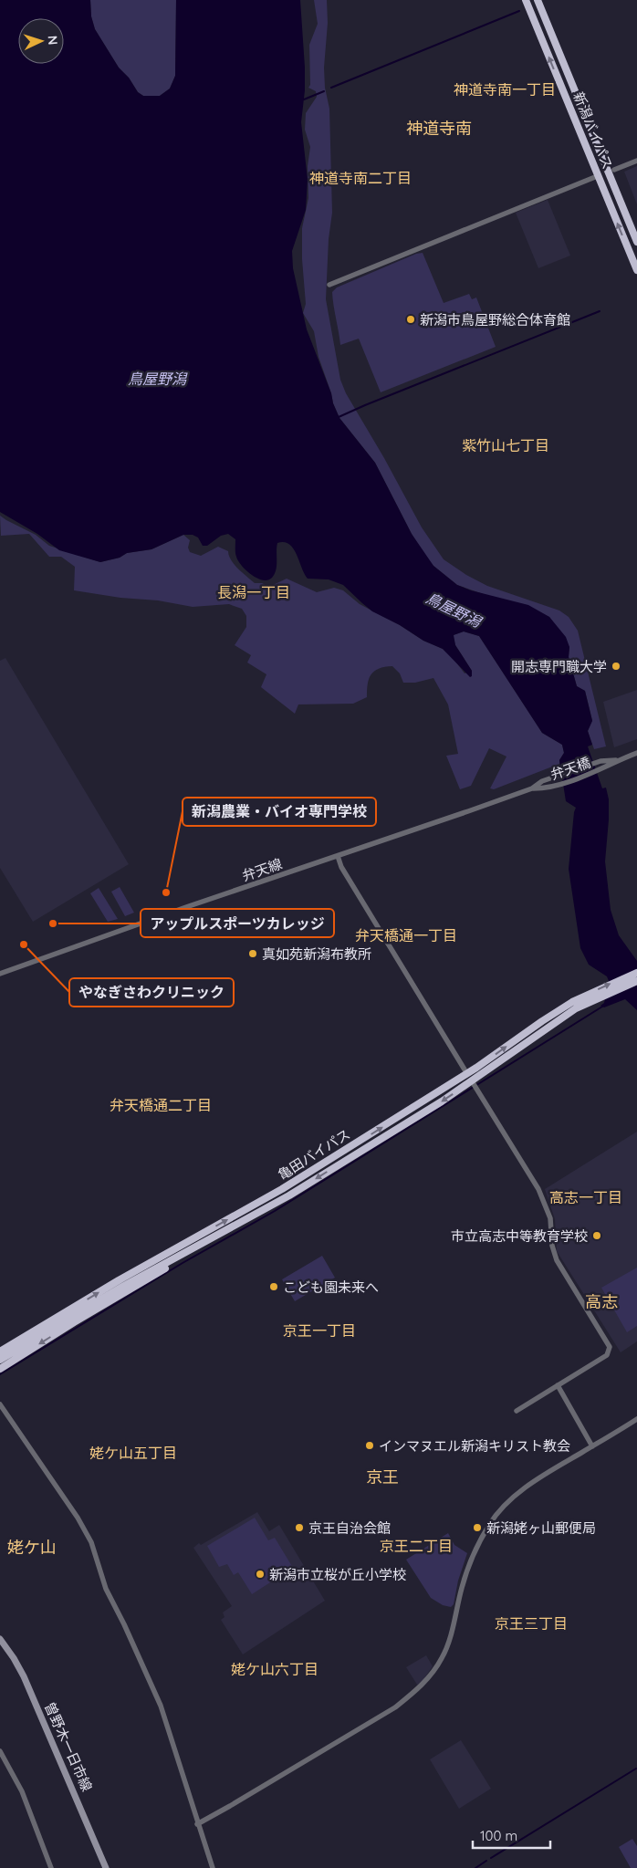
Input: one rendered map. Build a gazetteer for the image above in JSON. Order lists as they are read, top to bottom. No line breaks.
{"streets":{"highway":["新潟バイパス","亀田バイパス"],"main road":["曽野木一日市線"],"street":["弁天橋","弁天線"]},"crossings":[["弁天橋","弁天線"]],"districts":["神道寺南一丁目","神道寺南","神道寺南二丁目","紫竹山七丁目","長潟一丁目","弁天橋通一丁目","弁天橋通二丁目","高志一丁目","高志","京王一丁目","姥ケ山五丁目","京王","京王二丁目","姥ケ山","京王三丁目","姥ケ山六丁目"],"water":["鳥屋野潟"],"places":["新潟市鳥屋野総合体育館","開志専門職大学","新潟農業・バイオ専門学校","アップルスポーツカレッジ","やなぎさわクリニック","真如苑新潟布教所","市立高志中等教育学校","こども園未来へ","インマヌエル新潟キリスト教会","京王自治会館","新潟姥ヶ山郵便局","新潟市立桜が丘小学校"],"scale_bar":"100 m","north":"right"}
